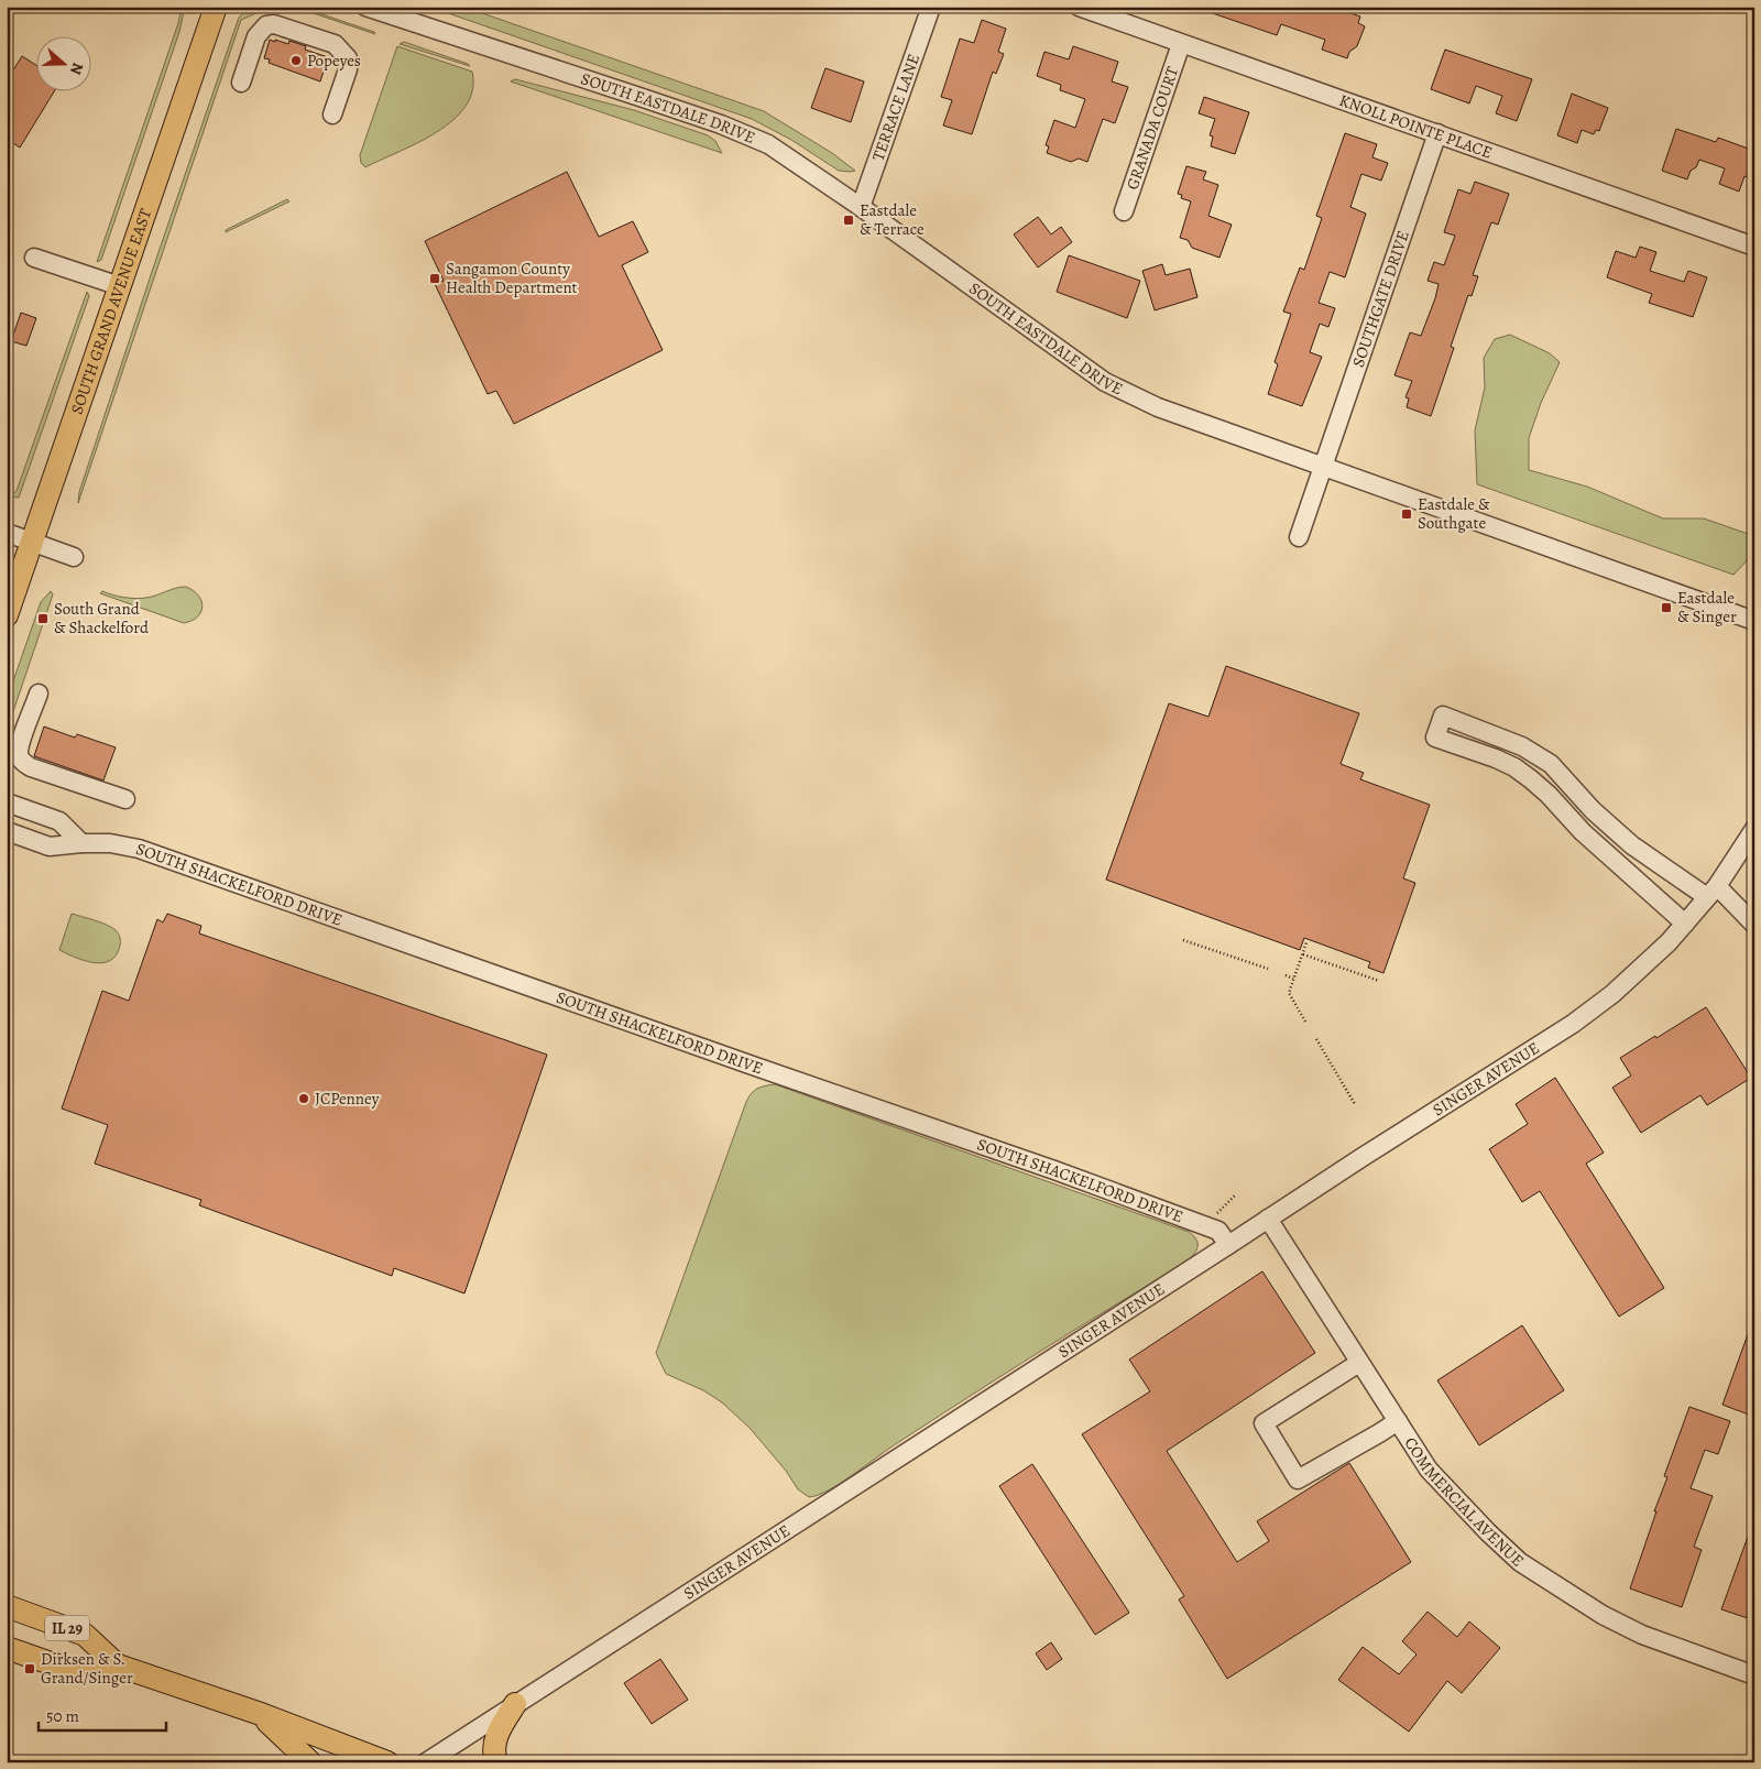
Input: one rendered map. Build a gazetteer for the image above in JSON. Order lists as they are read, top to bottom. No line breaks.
{"streets":{"main road":["SOUTH GRAND AVENUE EAST","IL 29"],"street":["TERRACE LANE","SOUTH EASTDALE DRIVE","KNOLL POINTE PLACE","GRANADA COURT","SOUTHGATE DRIVE","SOUTH SHACKELFORD DRIVE","SINGER AVENUE","COMMERCIAL AVENUE"]},"crossings":[["TERRACE LANE","SOUTH EASTDALE DRIVE"],["SOUTH EASTDALE DRIVE","SOUTHGATE DRIVE"],["KNOLL POINTE PLACE","GRANADA COURT"],["KNOLL POINTE PLACE","SOUTHGATE DRIVE"],["SOUTH SHACKELFORD DRIVE","SINGER AVENUE"],["SINGER AVENUE","COMMERCIAL AVENUE"]],"places":{"other":["Popeyes","JCPenney"],"transit":["Eastdale & Terrace","Sangamon County Health Department","Eastdale & Southgate","Eastdale & Singer","South Grand & Shackelford","Dirksen & S. Grand/Singer"]},"scale_bar":"50 m","north":"right"}
